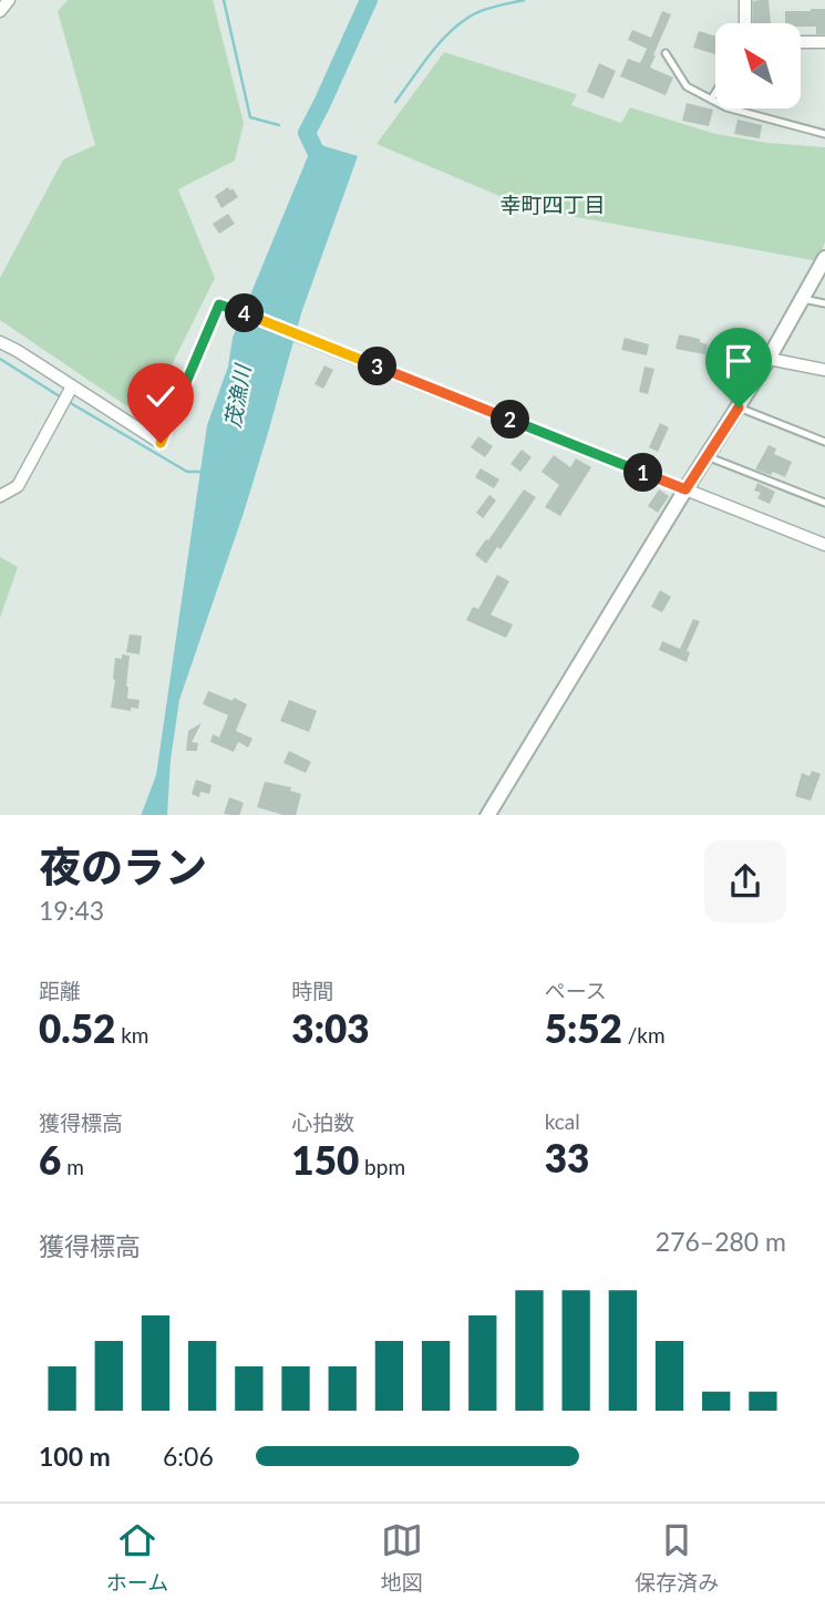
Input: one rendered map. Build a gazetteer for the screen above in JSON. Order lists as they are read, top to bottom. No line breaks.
{"districts":["幸町四丁目"],"water":["茂漁川"],"north":"top left","page":{"pins":["4","3","2","1"],"heading":["夜のラン","19:43"],"stats":[["距離","0.52 km"],["時間","3:03"],["ペース","5:52 /km"],["獲得標高","6 m"],["心拍数","150 bpm"],["kcal","33"]],"chart":["獲得標高","276–280 m"],"list":[{"name":"100 m","note":"6:06"}],"tabs":["ホーム","地図","保存済み"]}}
